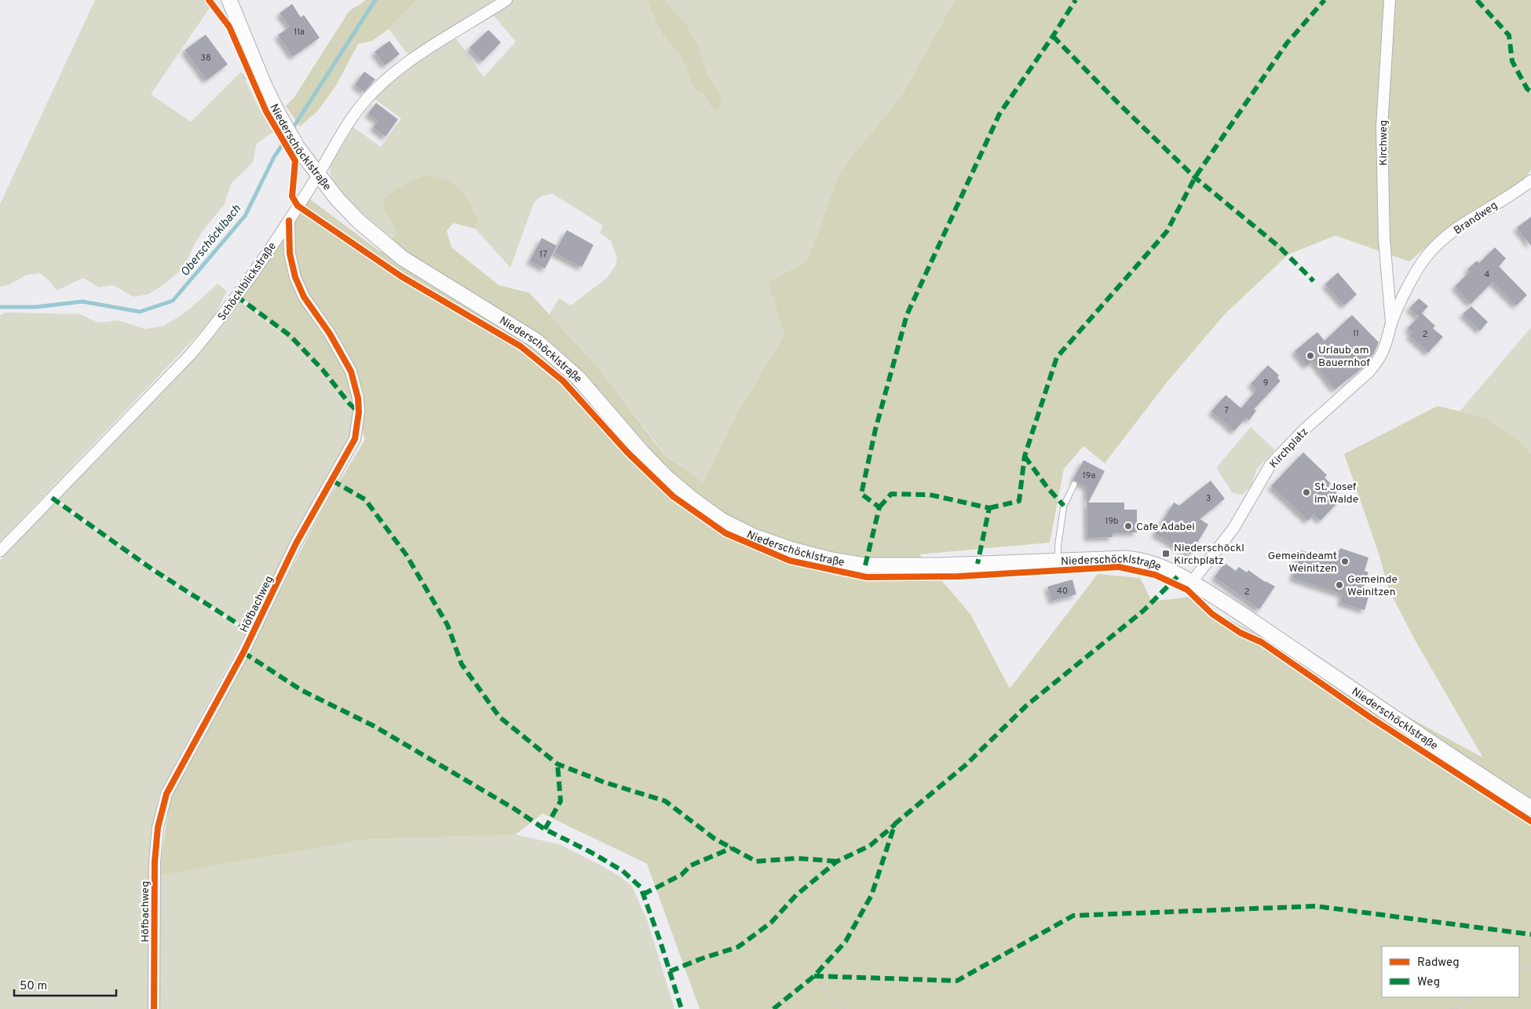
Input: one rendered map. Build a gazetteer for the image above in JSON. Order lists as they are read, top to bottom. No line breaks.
{"streets":{"main road":["Niederschöcklstraße"],"street":["Kirchweg","Brandweg","Schöcklblickstraße","Kirchplatz","Höfbachweg"]},"crossings":[["Kirchweg","Brandweg"],["Kirchweg","Kirchplatz"],["Niederschöcklstraße","Schöcklblickstraße"],["Niederschöcklstraße","Kirchplatz"],["Brandweg","Kirchplatz"],["Schöcklblickstraße","Höfbachweg"]],"water":["Oberschöcklbach"],"places":{"other":["Urlaub am Bauernhof","St. Josef im Walde","Cafe Adabei","Gemeindeamt Weinitzen","Gemeinde Weinitzen"],"transit":["Niederschöckl Kirchplatz"]},"house_numbers":["11a","38","17","4","11","2","9","7","19a","3","19b","40","2"],"legend":["Radweg","Weg"],"scale_bar":"50 m"}
